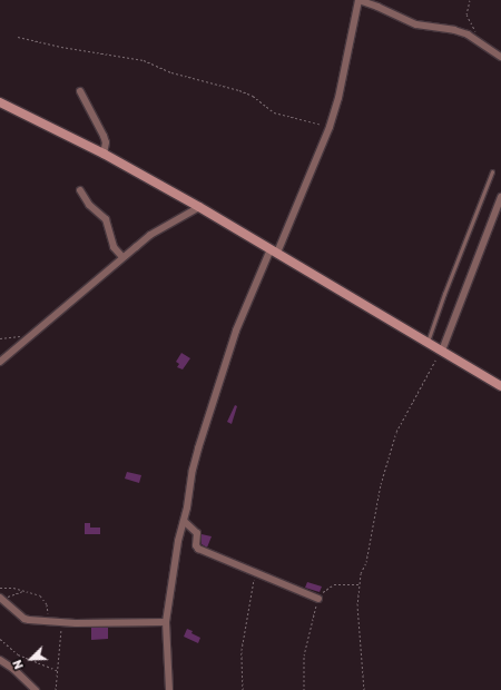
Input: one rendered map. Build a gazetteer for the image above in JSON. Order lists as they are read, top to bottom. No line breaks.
{"north":"bottom left"}
